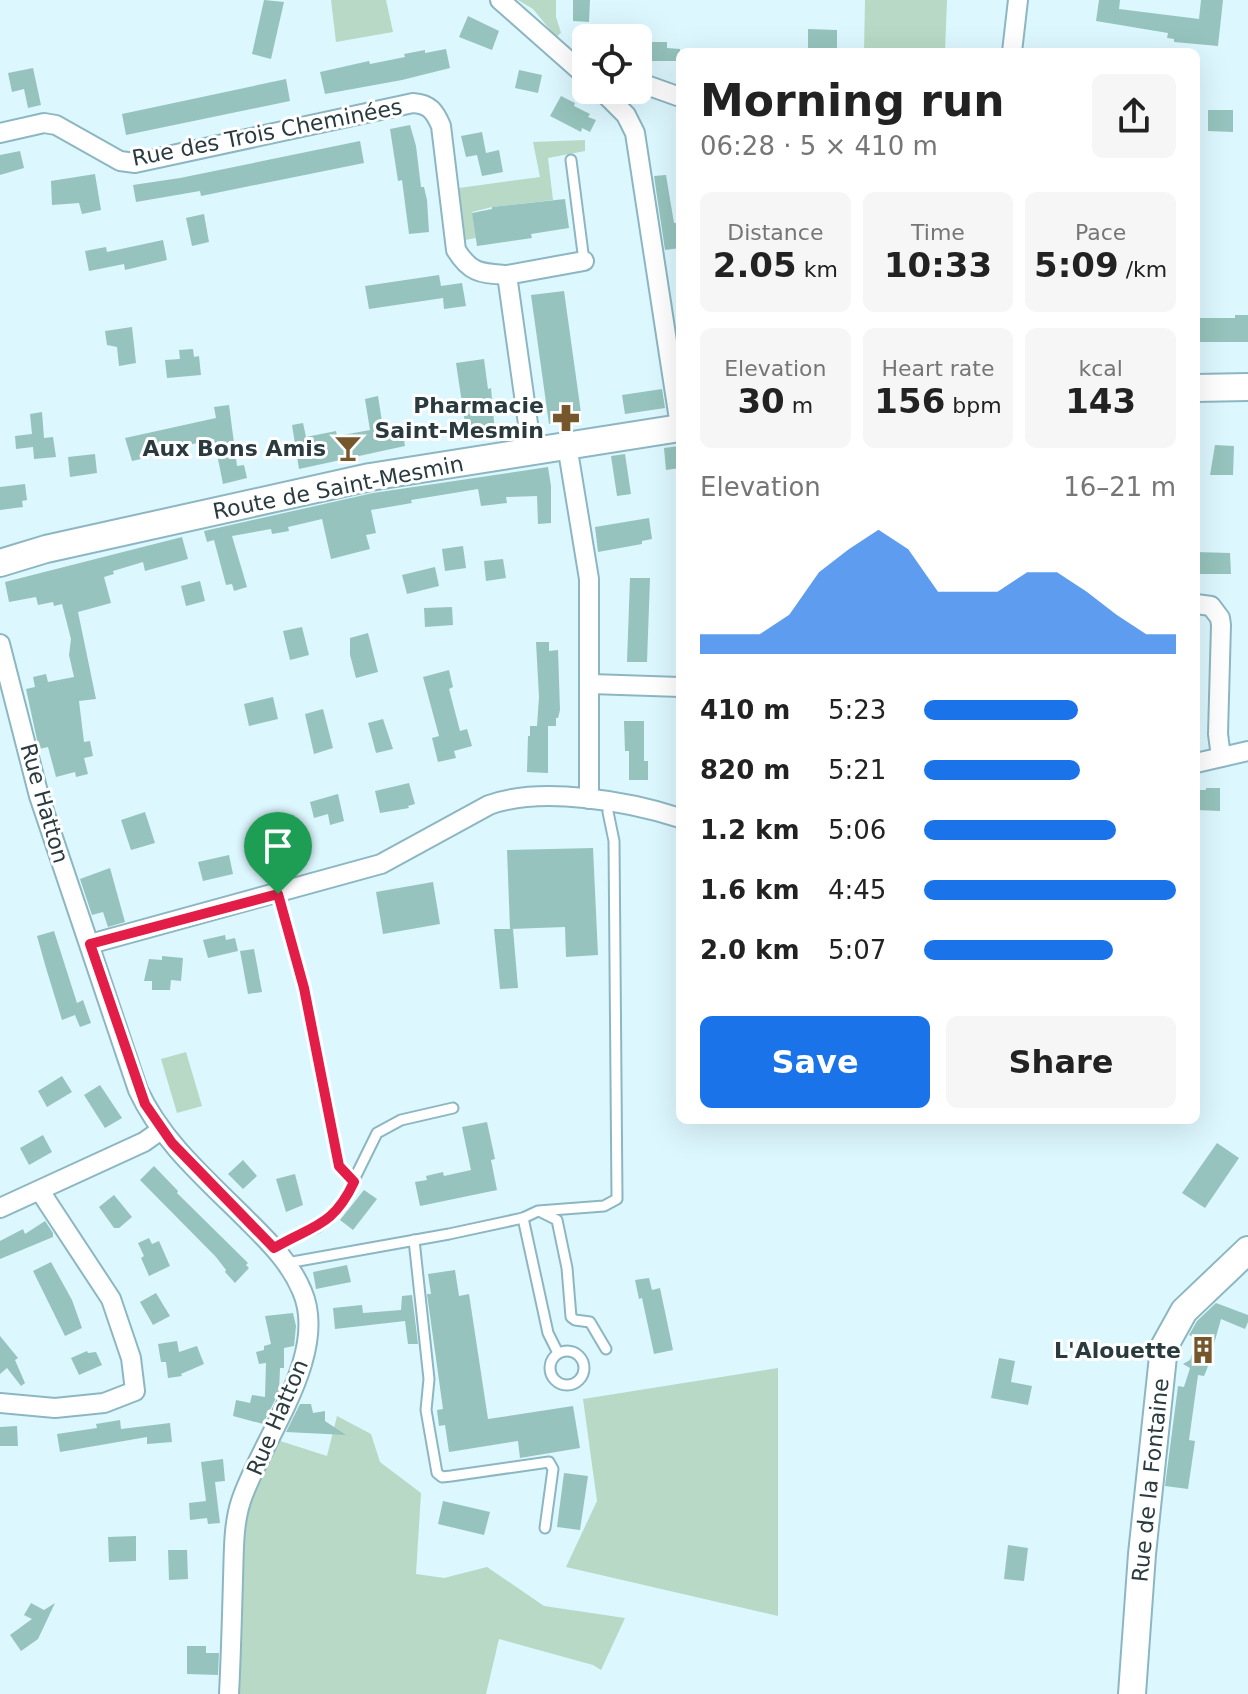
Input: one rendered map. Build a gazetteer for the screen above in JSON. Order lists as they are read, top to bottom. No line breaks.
{"streets":{"main road":["Route de Saint-Mesmin","Rue de la Fontaine"],"street":["Rue des Trois Cheminées","Rue Hatton"]},"places":{"pharmacy":["Pharmacie Saint-Mesmin"],"bar":["Aux Bons Amis"],"building":["L'Alouette"]},"page":{"heading":["Morning run","06:28 · 5 × 410 m"],"stats":[["Distance","2.05 km"],["Time","10:33"],["Pace","5:09 /km"],["Elevation","30 m"],["Heart rate","156 bpm"],["kcal","143"]],"chart":["Elevation","16–21 m"],"list":[{"name":"410 m","note":"5:23"},{"name":"820 m","note":"5:21"},{"name":"1.2 km","note":"5:06"},{"name":"1.6 km","note":"4:45"},{"name":"2.0 km","note":"5:07"}],"buttons":["Save","Share"]}}
